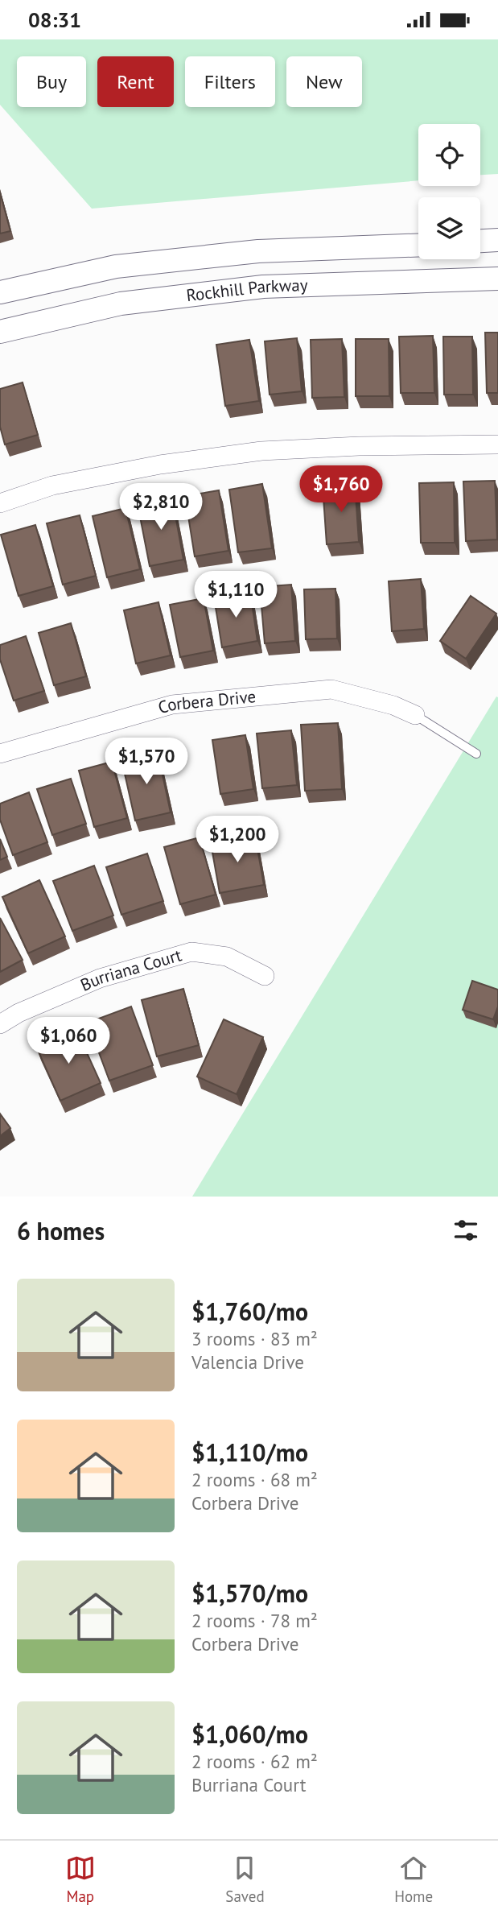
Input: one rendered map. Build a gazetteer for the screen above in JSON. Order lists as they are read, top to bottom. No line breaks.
{"streets":{"street":["Rockhill Parkway","Corbera Drive","Burriana Court"]},"page":{"status":"08:31","chip":["Buy","Rent","Filters","New"],"price":["$1,760","$2,810","$1,110","$1,570","$1,200","$1,060"],"heading":"6 homes","list":[{"name":"$1,760/mo","note":"3 rooms · 83 m² · Valencia Drive"},{"name":"$1,110/mo","note":"2 rooms · 68 m² · Corbera Drive"},{"name":"$1,570/mo","note":"2 rooms · 78 m² · Corbera Drive"},{"name":"$1,060/mo","note":"2 rooms · 62 m² · Burriana Court"}],"tabs":["Map","Saved","Home"]}}
